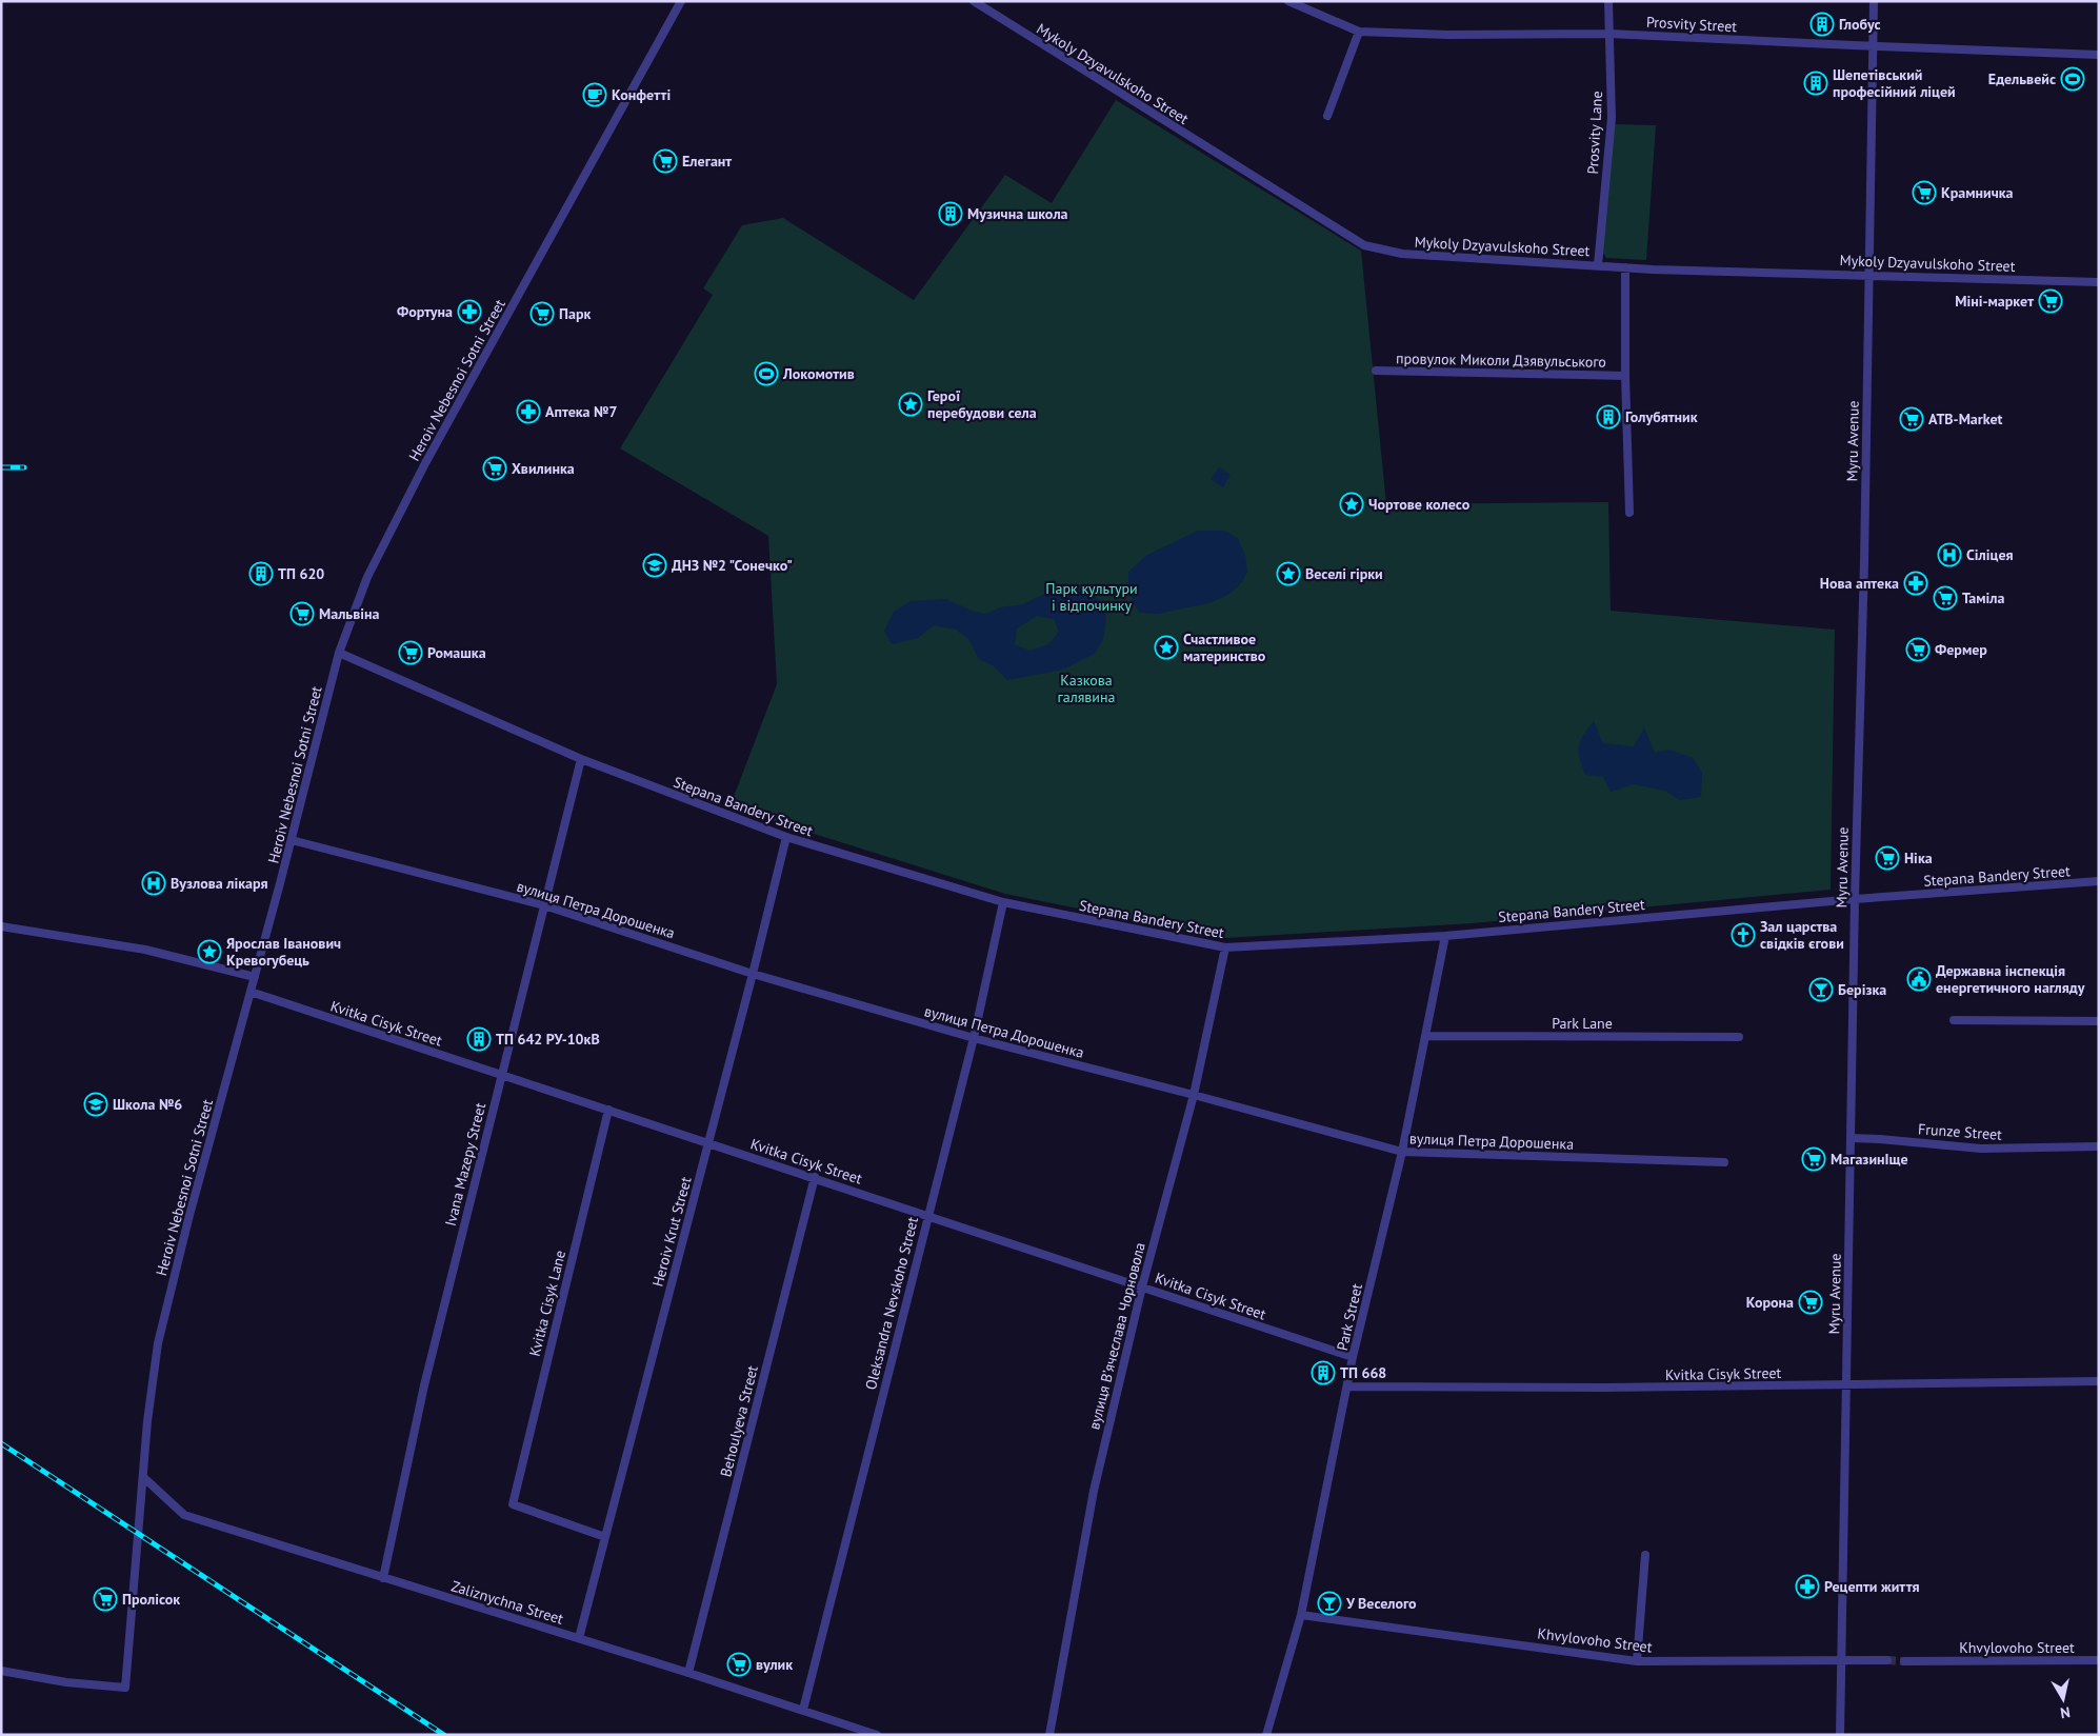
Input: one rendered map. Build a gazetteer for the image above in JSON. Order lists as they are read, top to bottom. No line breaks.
{"streets":{"street":["Prosvity Street","Mykoly Dzyavulskoho Street","Prosvity Lane","провулок Миколи Дзявульського","Heroiv Nebesnoi Sotni Street","Myru Avenue","Stepana Bandery Street","вулиця Петра Дорошенка","Kvitka Cisyk Street","Park Lane","Frunze Street","Ivana Mazepy Street","Heroiv Krut Street","Kvitka Cisyk Lane","Oleksandra Nevskoho Street","Park Street","вулиця Вʼячеслава Чорновола","Behoulyeva Street","Zaliznychna Street","Khvylovoho Street"]},"crossings":[["Prosvity Street","Prosvity Lane"],["Prosvity Street","Myru Avenue"],["Mykoly Dzyavulskoho Street","Prosvity Lane"],["Mykoly Dzyavulskoho Street","Myru Avenue"],["Heroiv Nebesnoi Sotni Street","Stepana Bandery Street"],["Heroiv Nebesnoi Sotni Street","вулиця Петра Дорошенка"],["Heroiv Nebesnoi Sotni Street","Kvitka Cisyk Street"],["Heroiv Nebesnoi Sotni Street","Zaliznychna Street"],["Myru Avenue","Stepana Bandery Street"],["Myru Avenue","Kvitka Cisyk Street"],["Myru Avenue","Frunze Street"],["Myru Avenue","Khvylovoho Street"],["Stepana Bandery Street","Ivana Mazepy Street"],["Stepana Bandery Street","Heroiv Krut Street"],["Stepana Bandery Street","Oleksandra Nevskoho Street"],["Stepana Bandery Street","Park Street"],["Stepana Bandery Street","вулиця Вʼячеслава Чорновола"],["вулиця Петра Дорошенка","Ivana Mazepy Street"],["вулиця Петра Дорошенка","Heroiv Krut Street"],["вулиця Петра Дорошенка","Oleksandra Nevskoho Street"],["вулиця Петра Дорошенка","Park Street"],["вулиця Петра Дорошенка","вулиця Вʼячеслава Чорновола"],["Kvitka Cisyk Street","Ivana Mazepy Street"],["Kvitka Cisyk Street","Heroiv Krut Street"],["Kvitka Cisyk Street","Kvitka Cisyk Lane"],["Kvitka Cisyk Street","Oleksandra Nevskoho Street"],["Kvitka Cisyk Street","Park Street"],["Kvitka Cisyk Street","вулиця Вʼячеслава Чорновола"],["Kvitka Cisyk Street","Behoulyeva Street"],["Park Lane","Park Street"],["Ivana Mazepy Street","Zaliznychna Street"],["Heroiv Krut Street","Kvitka Cisyk Lane"],["Heroiv Krut Street","Zaliznychna Street"],["Oleksandra Nevskoho Street","Zaliznychna Street"],["Park Street","Khvylovoho Street"],["Behoulyeva Street","Zaliznychna Street"]],"parks":["Парк культури і відпочинку","Казкова галявина"],"places":{"building":["Глобус","Шепетівський професійний ліцей","Музична школа","Голубятник","ТП 620","ТП 642 РУ-10кВ","ТП 668"],"sports":["Едельвейс","Локомотив"],"cafe":["Конфетті"],"supermarket":["Елегант","Крамничка","Міні-маркет","Парк","ATB-Market","Хвилинка","Таміла","Мальвіна","Фермер","Ромашка","Ніка","МагазинІще","Корона","Пролісок","вулик"],"pharmacy":["Фортуна","Аптека №7","Нова аптека","Рецепти життя"],"place":["Герої перебудови села","Чортове колесо","Веселі гірки","Счастливое материнство","Ярослав Іванович Кревогубець"],"hospital":["Сіліцея","Вузлова лікаря"],"school or university":["ДНЗ №2 \"Сонечко\"","Школа №6"],"church":["Зал царства свідків єгови"],"public building":["Державна інспекція енергетичного нагляду"],"bar":["Берізка","У Веселого"]},"north":"bottom"}
